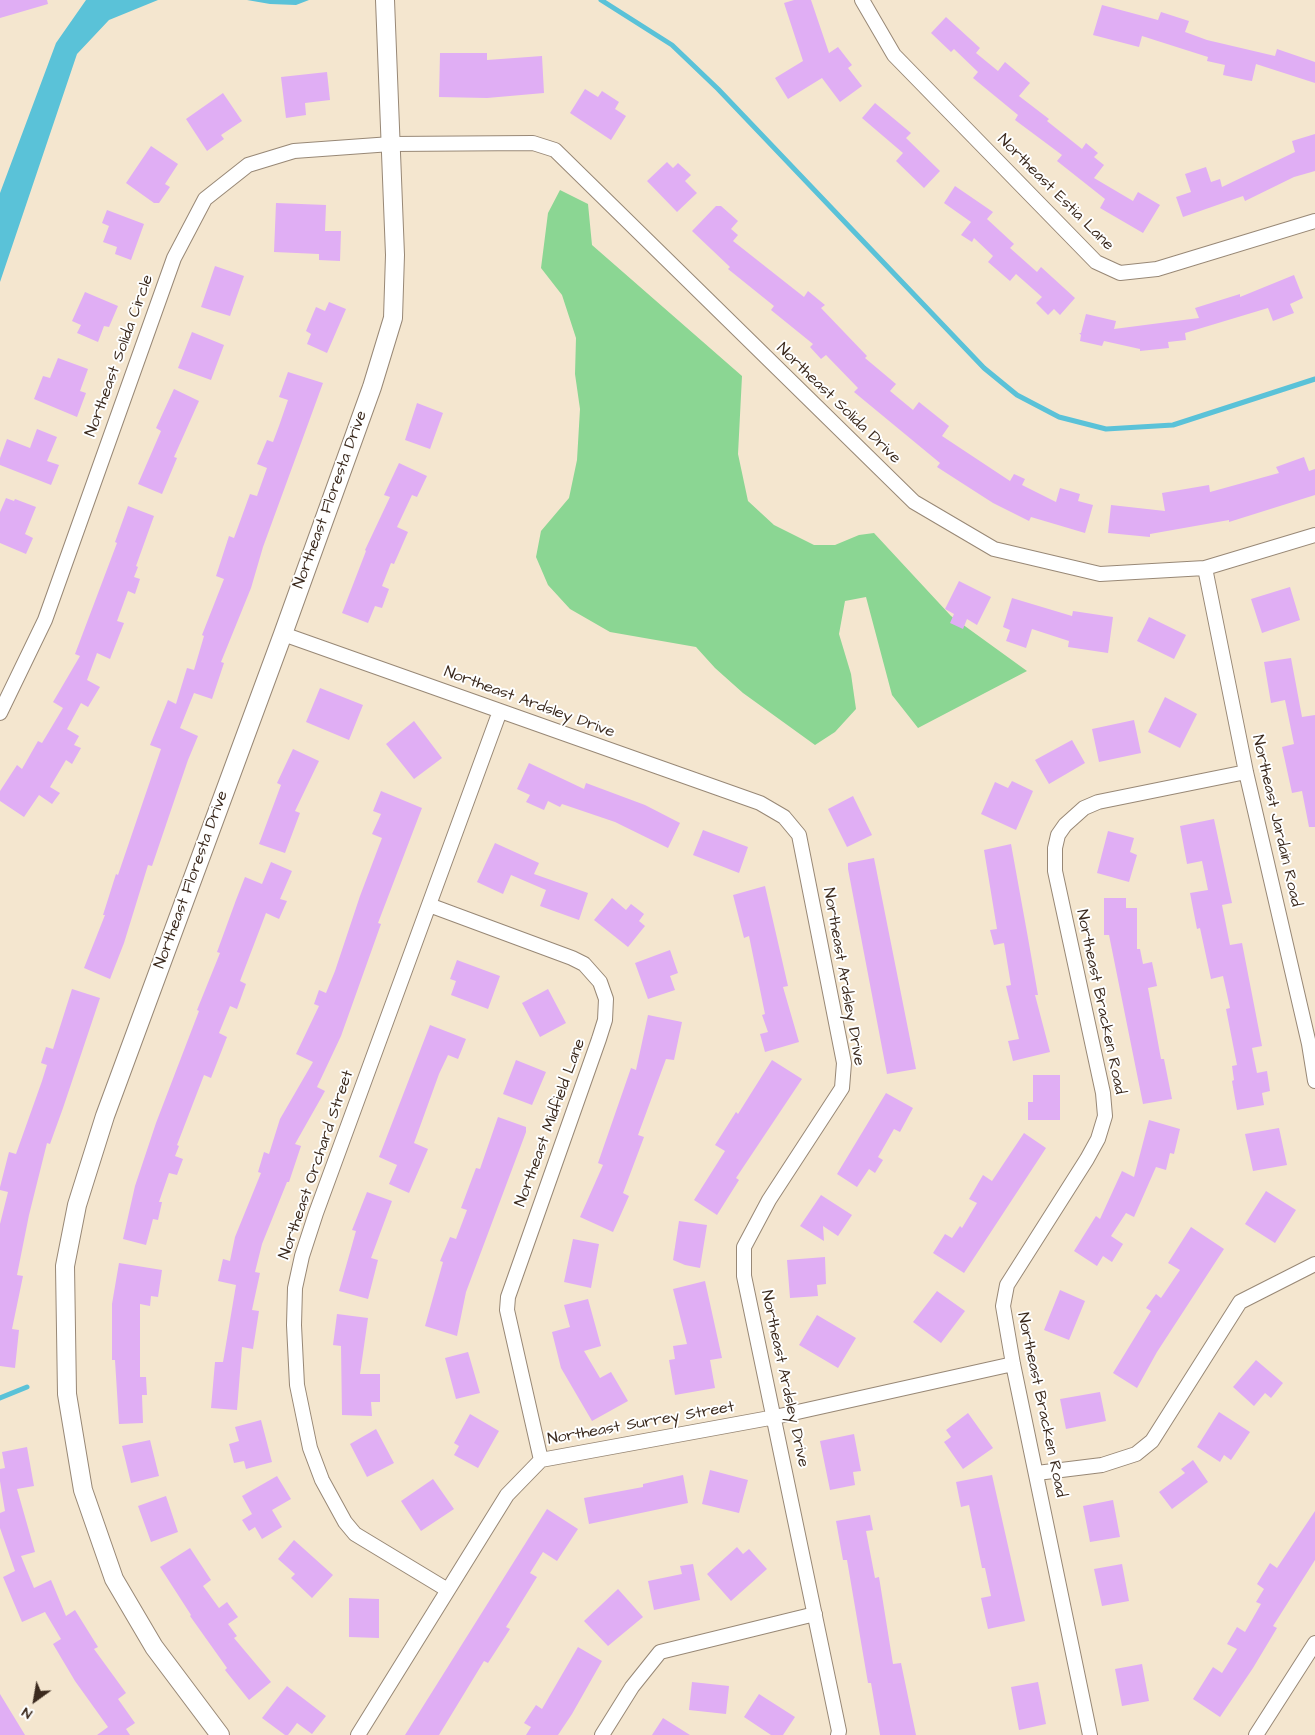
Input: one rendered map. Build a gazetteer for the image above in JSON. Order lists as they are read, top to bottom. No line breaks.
{"streets":{"street":["Northeast Estia Lane","Northeast Solida Circle","Northeast Solida Drive","Northeast Floresta Drive","Northeast Ardsley Drive","Northeast Jardain Road","Northeast Bracken Road","Northeast Midfield Lane","Northeast Orchard Street","Northeast Surrey Street"]},"crossings":[["Northeast Solida Circle","Northeast Solida Drive"],["Northeast Solida Circle","Northeast Floresta Drive"],["Northeast Solida Drive","Northeast Floresta Drive"],["Northeast Solida Drive","Northeast Jardain Road"],["Northeast Floresta Drive","Northeast Ardsley Drive"],["Northeast Ardsley Drive","Northeast Orchard Street"],["Northeast Ardsley Drive","Northeast Surrey Street"],["Northeast Jardain Road","Northeast Bracken Road"],["Northeast Bracken Road","Northeast Surrey Street"],["Northeast Midfield Lane","Northeast Orchard Street"],["Northeast Midfield Lane","Northeast Surrey Street"],["Northeast Orchard Street","Northeast Surrey Street"]],"north":"bottom left"}
